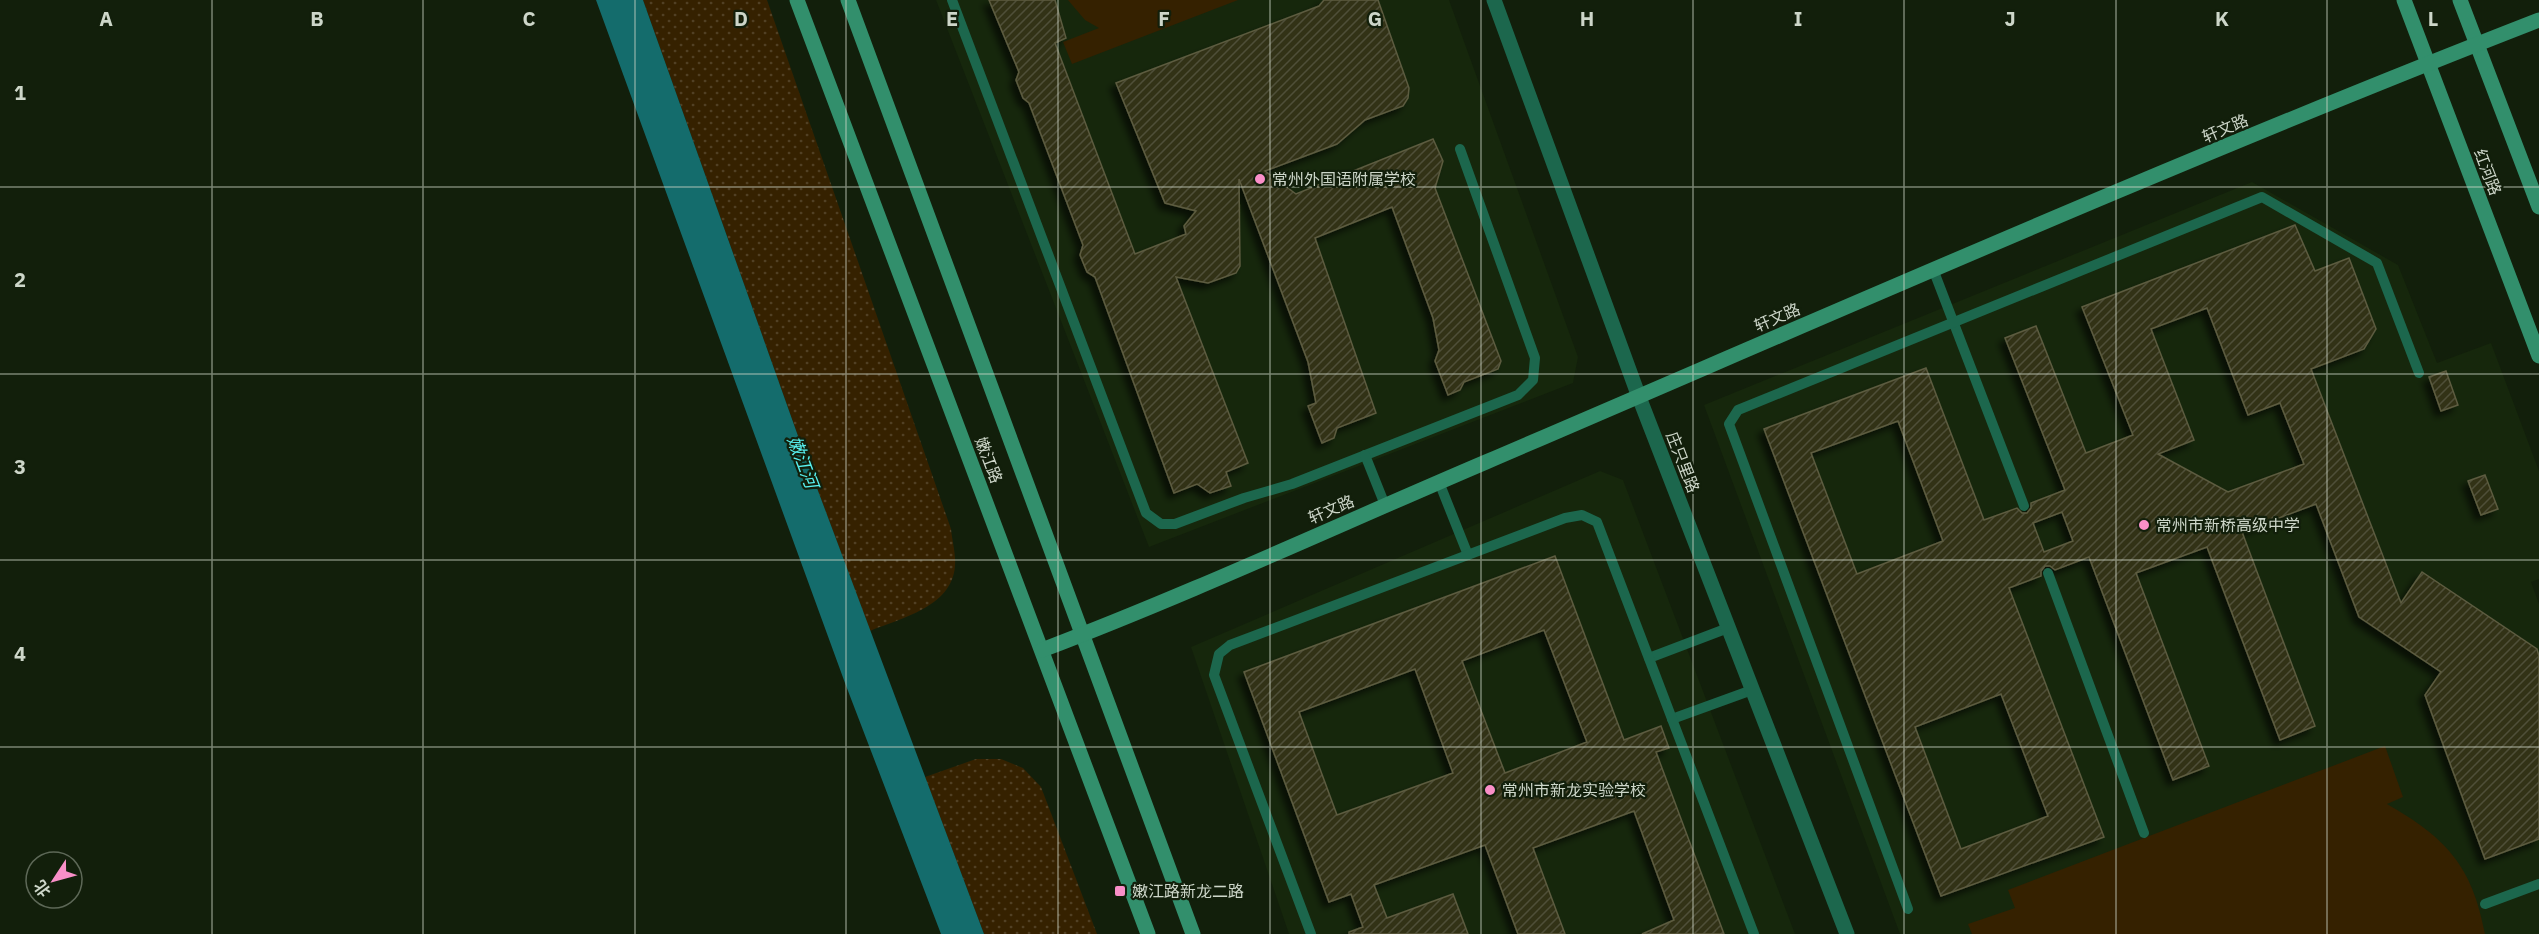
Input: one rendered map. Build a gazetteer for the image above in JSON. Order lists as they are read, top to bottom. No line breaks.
{"streets":{"street":["轩文路","红河路","嫩江路","庄只里路"]},"crossings":[["轩文路","红河路"],["轩文路","嫩江路"],["轩文路","庄只里路"]],"water":["嫩江河"],"places":{"other":["常州外国语附属学校","常州市新桥高级中学","常州市新龙实验学校"],"transit":["嫩江路新龙二路"]},"north":"bottom left","grid":{"columns":["A","B","C","D","E","F","G","H","I","J","K","L"],"rows":["1","2","3","4"]}}
